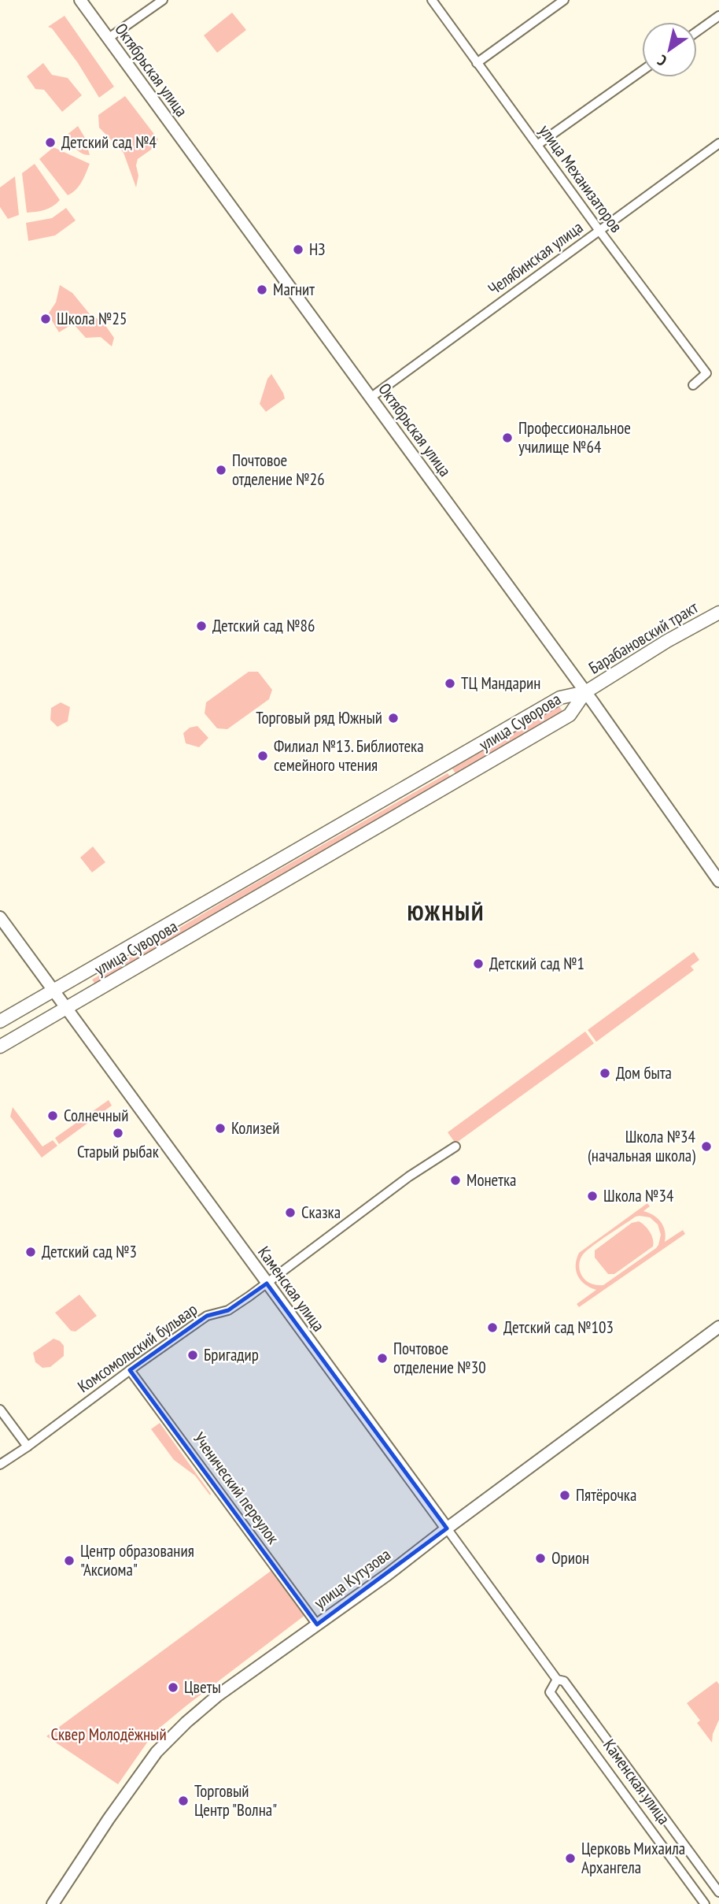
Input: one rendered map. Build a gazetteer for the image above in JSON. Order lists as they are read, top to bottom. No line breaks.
{"streets":{"main road":["Барабановский тракт","улица Суворова"],"street":["Октябрьская улица","улица Механизаторов","Челябинская улица","Каменская улица","Комсомольский бульвар","Ученический переулок","улица Кутузова"]},"crossings":[["Октябрьская улица","Челябинская улица"],["Октябрьская улица","Барабановский тракт"],["Октябрьская улица","улица Суворова"],["улица Механизаторов","Челябинская улица"],["Барабановский тракт","улица Суворова"],["улица Суворова","Каменская улица"],["Каменская улица","Комсомольский бульвар"],["Каменская улица","улица Кутузова"],["Комсомольский бульвар","Ученический переулок"],["Ученический переулок","улица Кутузова"]],"districts":["ЮЖНЫЙ"],"parks":["Сквер Молодёжный"],"places":["Детский сад №4","НЗ","Магнит","Школа №25","Профессиональное училище №64","Почтовое отделение №26","Детский сад №86","ТЦ Мандарин","Торговый ряд Южный","Филиал №13. Библиотека семейного чтения","Детский сад №1","Дом быта","Солнечный","Колизей","Старый рыбак","Школа №34 (начальная школа)","Монетка","Школа №34","Сказка","Детский сад №3","Детский сад №103","Бригадир","Почтовое отделение №30","Пятёрочка","Орион","Центр образования \"Аксиома\"","Цветы","Торговый Центр \"Волна\"","Церковь Михаила Архангела"],"north":"bottom left"}
